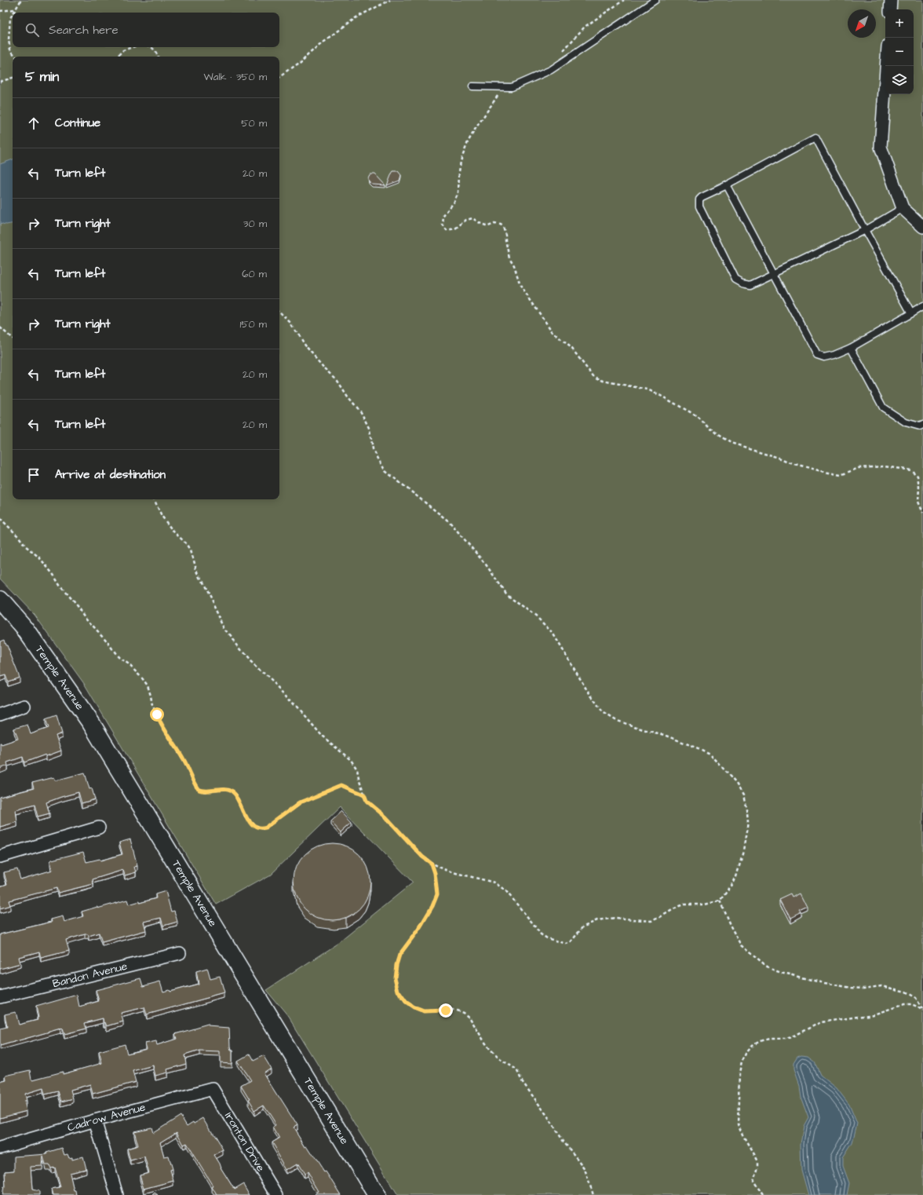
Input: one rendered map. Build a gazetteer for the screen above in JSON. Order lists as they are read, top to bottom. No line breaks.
{"streets":{"main road":["Temple Avenue"],"street":["Bandon Avenue","Cadrow Avenue","Ironton Drive"]},"crossings":[["Cadrow Avenue","Ironton Drive"]],"north":"bottom left","page":{"map_buttons":["+","−"],"search":"Search here","heading":["5 min","Walk · 350 m"],"list":[["Continue","50 m"],["Turn left","20 m"],["Turn right","30 m"],["Turn left","60 m"],["Turn right","150 m"],["Turn left","20 m"],["Turn left","20 m"],"Arrive at destination"]}}
